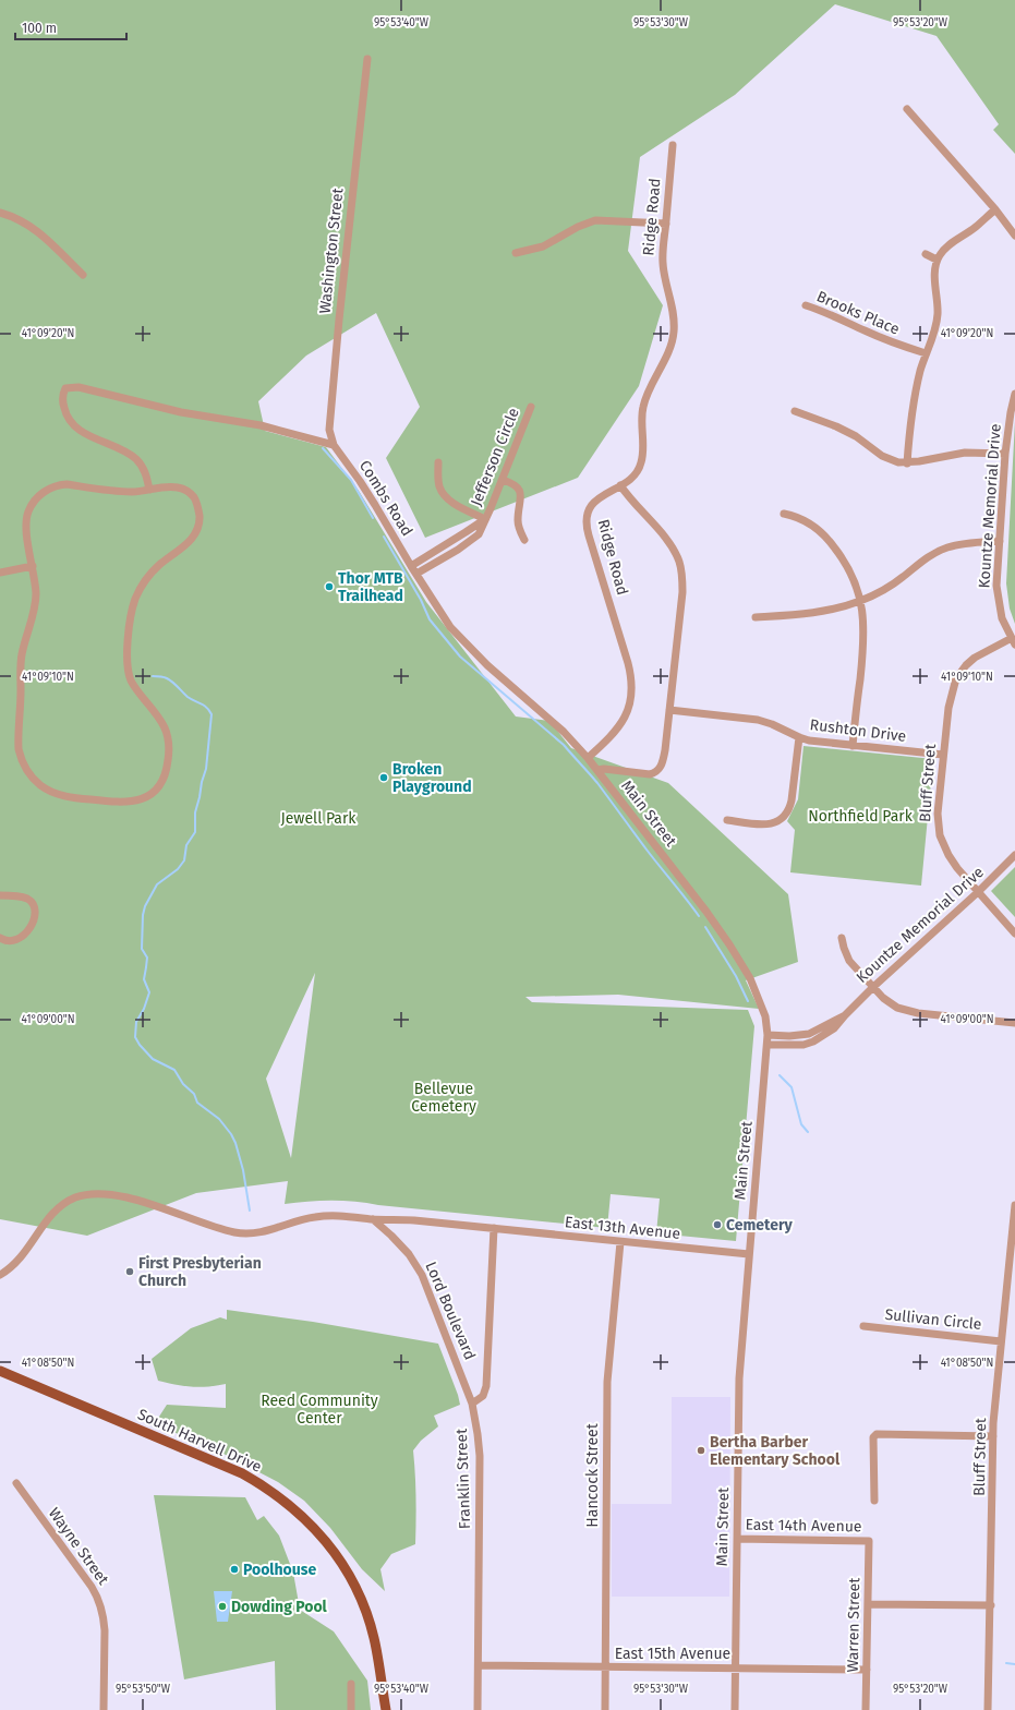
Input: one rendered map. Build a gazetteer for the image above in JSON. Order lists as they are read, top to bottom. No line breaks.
{"streets":{"main road":["South Harvell Drive"],"street":["Ridge Road","Washington Street","Brooks Place","Jefferson Circle","Combs Road","Kountze Memorial Drive","Rushton Drive","Bluff Street","Main Street","East 13th Avenue","Lord Boulevard","Sullivan Circle","Hancock Street","Franklin Street","East 14th Avenue","Wayne Street","Warren Street","East 15th Avenue"]},"crossings":[["Ridge Road","Combs Road"],["Washington Street","Combs Road"],["Jefferson Circle","Combs Road"],["Combs Road","Main Street"],["Kountze Memorial Drive","Bluff Street"],["Rushton Drive","Bluff Street"],["Bluff Street","Sullivan Circle"],["Main Street","East 13th Avenue"],["Main Street","East 14th Avenue"],["Main Street","East 15th Avenue"],["East 13th Avenue","Lord Boulevard"],["East 13th Avenue","Hancock Street"],["Lord Boulevard","Franklin Street"],["Hancock Street","East 15th Avenue"],["Franklin Street","East 15th Avenue"],["East 14th Avenue","Warren Street"],["Warren Street","East 15th Avenue"]],"parks":["Northfield Park","Jewell Park","Bellevue Cemetery","Reed Community Center"],"places":["Thor MTB Trailhead","Broken Playground","Cemetery","First Presbyterian Church","Bertha Barber Elementary School","Poolhouse","Dowding Pool"],"scale_bar":"100 m","coordinates":["95°53'40\"W","95°53'30\"W","95°53'20\"W","41°09'20\"N","41°09'10\"N","41°09'00\"N","41°08'50\"N","95°53'50\"W"]}
